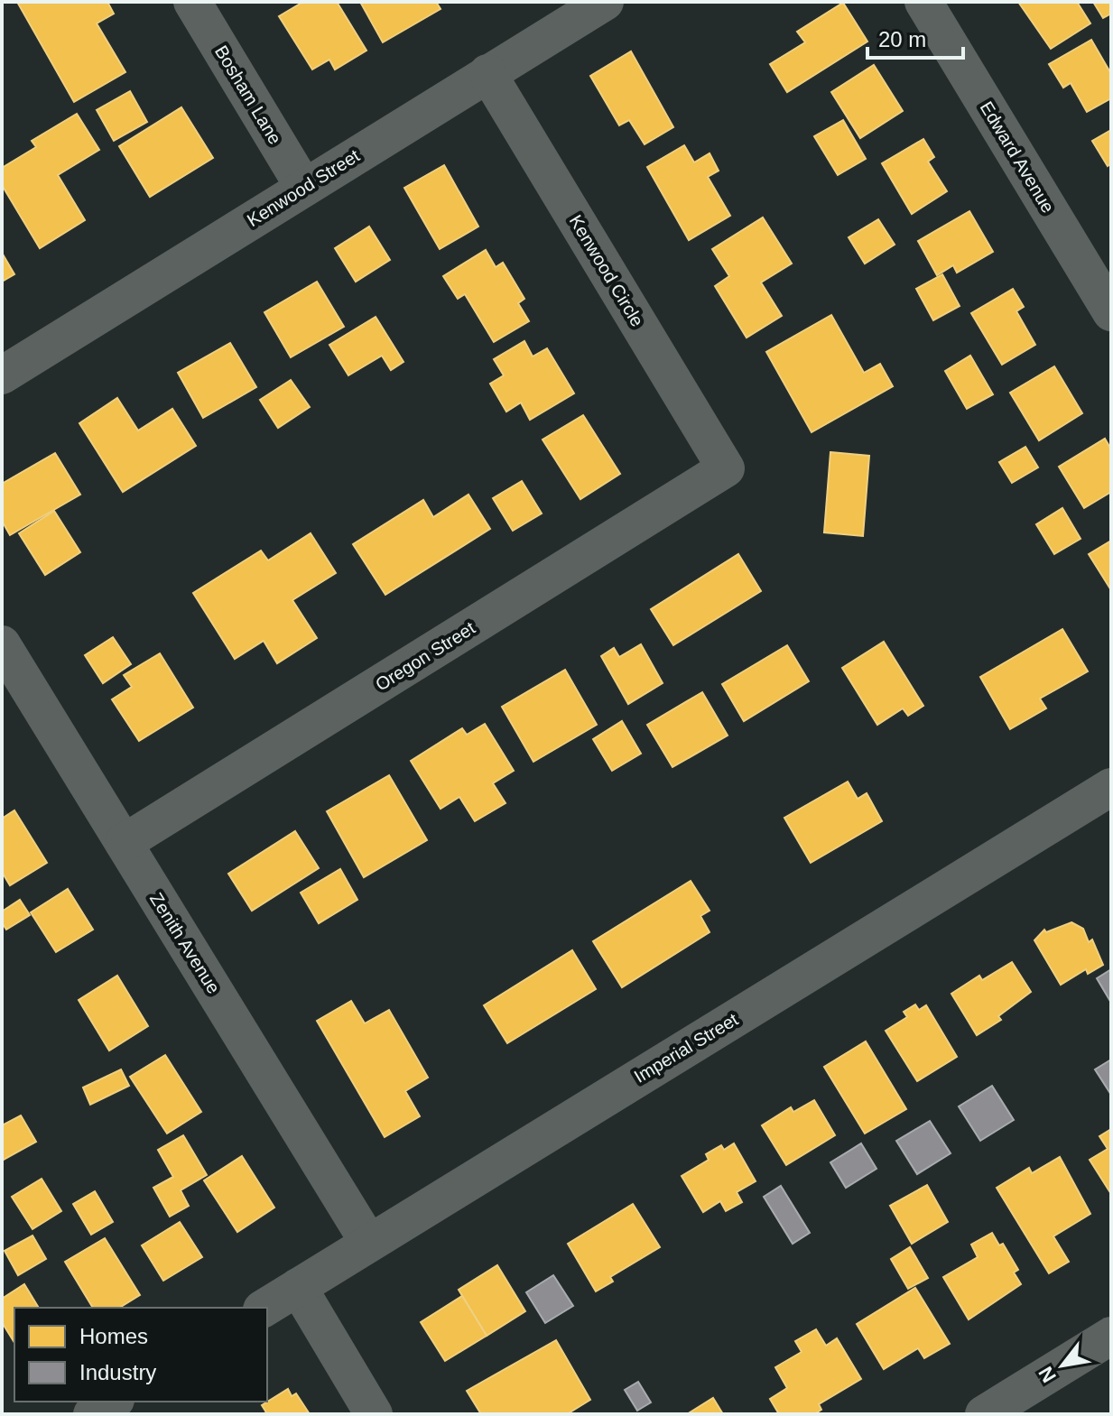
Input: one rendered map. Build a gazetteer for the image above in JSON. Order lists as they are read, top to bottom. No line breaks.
{"streets":{"street":["Bosham Lane","Edward Avenue","Kenwood Street","Kenwood Circle","Oregon Street","Zenith Avenue","Imperial Street"]},"crossings":[["Bosham Lane","Kenwood Street"],["Kenwood Street","Kenwood Circle"],["Kenwood Circle","Oregon Street"],["Oregon Street","Zenith Avenue"],["Zenith Avenue","Imperial Street"]],"legend":["Homes","Industry"],"scale_bar":"20 m","north":"bottom left"}
